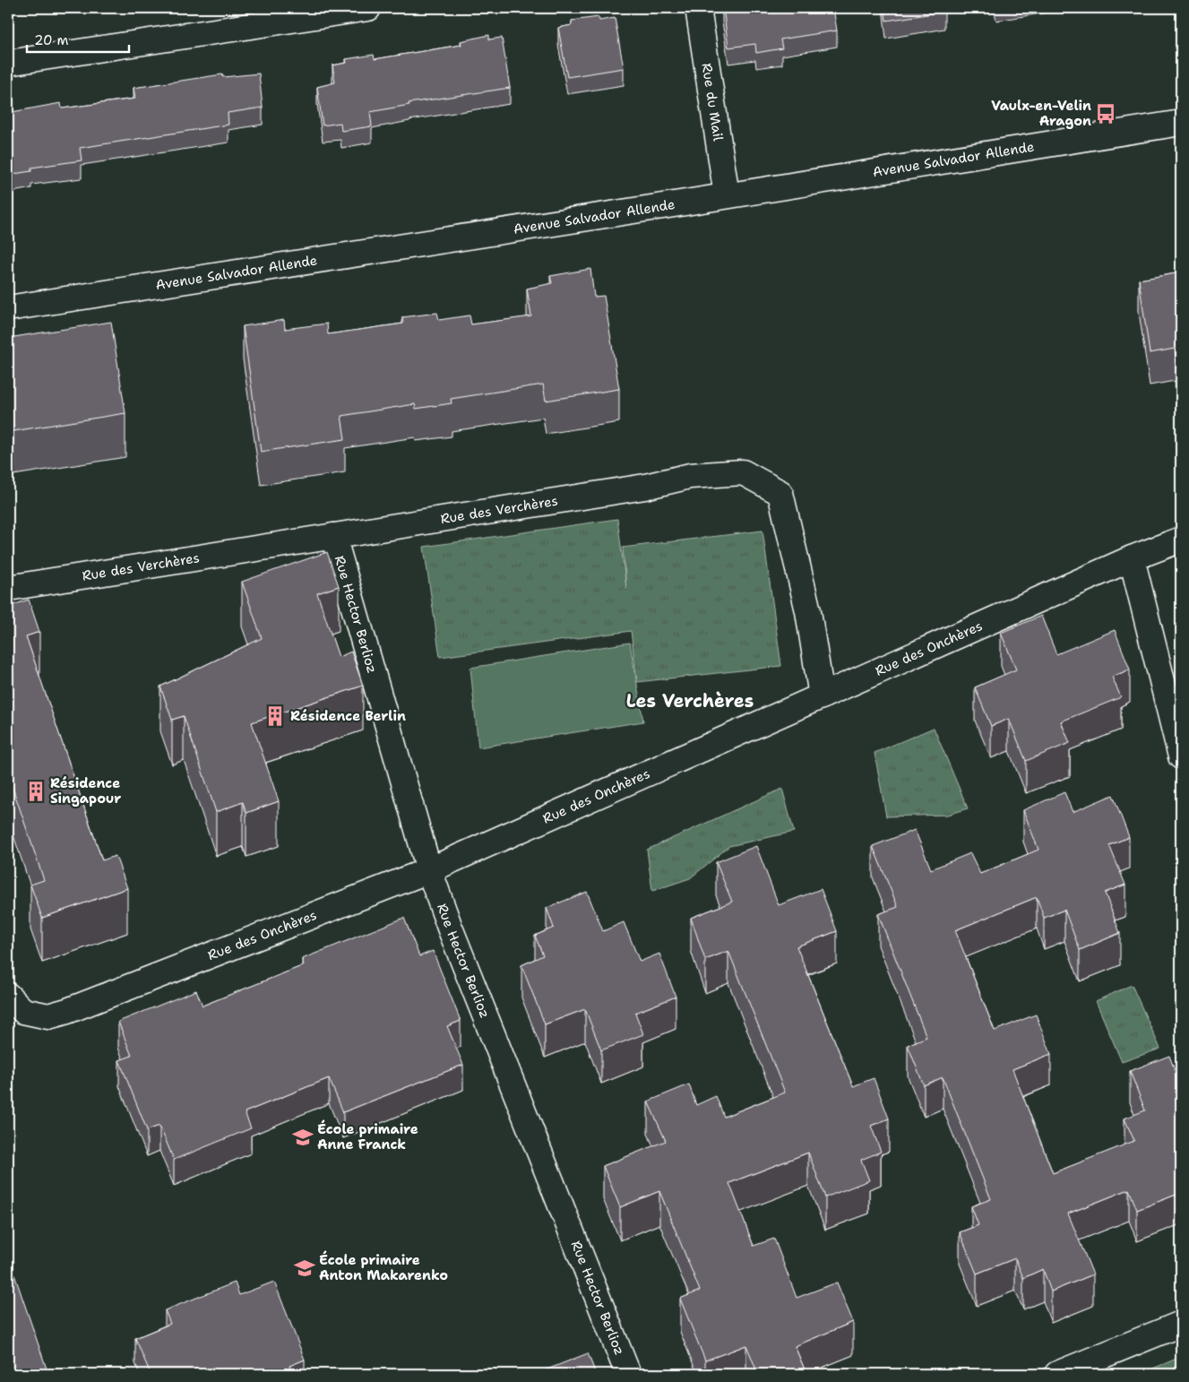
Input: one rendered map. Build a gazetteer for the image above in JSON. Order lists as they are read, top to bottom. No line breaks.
{"streets":{"street":["Rue du Mail","Avenue Salvador Allende","Rue des Verchères","Rue Hector Berlioz","Rue des Onchères"]},"crossings":[["Rue du Mail","Avenue Salvador Allende"],["Rue des Verchères","Rue Hector Berlioz"],["Rue des Verchères","Rue des Onchères"],["Rue Hector Berlioz","Rue des Onchères"]],"districts":["Les Verchères"],"places":{"bus stop":["Vaulx-en-Velin Aragon"],"building":["Résidence Berlin","Résidence Singapour"],"school or university":["École primaire Anne Franck","École primaire Anton Makarenko"]},"scale_bar":"20 m"}
